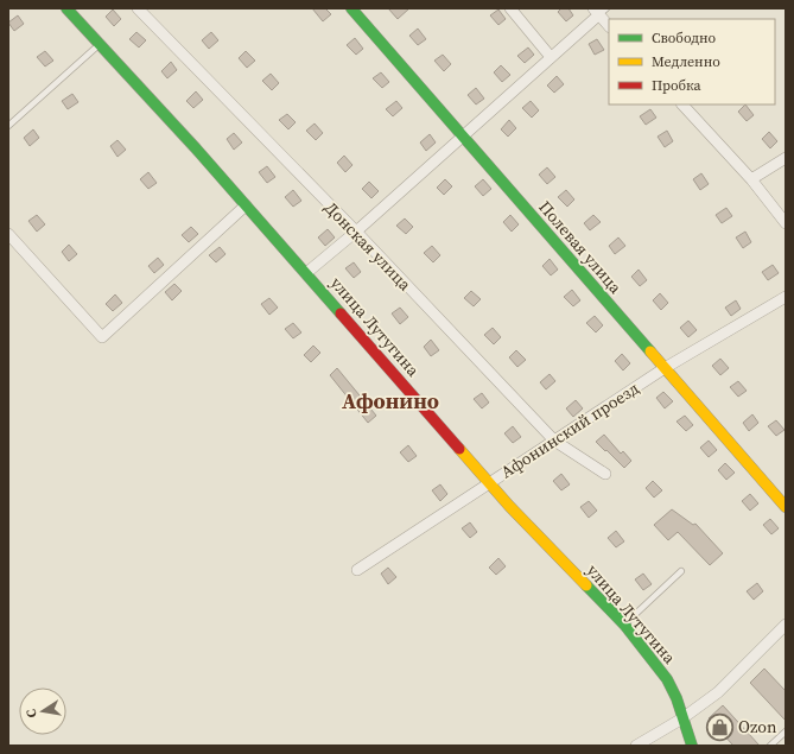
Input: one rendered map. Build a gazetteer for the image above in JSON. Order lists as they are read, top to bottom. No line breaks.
{"streets":{"main road":["Полевая улица","улица Лутугина"],"street":["Донская улица","Афонинский проезд"]},"crossings":[["Донская улица","Афонинский проезд"],["Полевая улица","Афонинский проезд"],["улица Лутугина","Афонинский проезд"]],"districts":["Афонино"],"places":{"shop":["Ozon"]},"legend":["Свободно","Медленно","Пробка"],"north":"left"}
